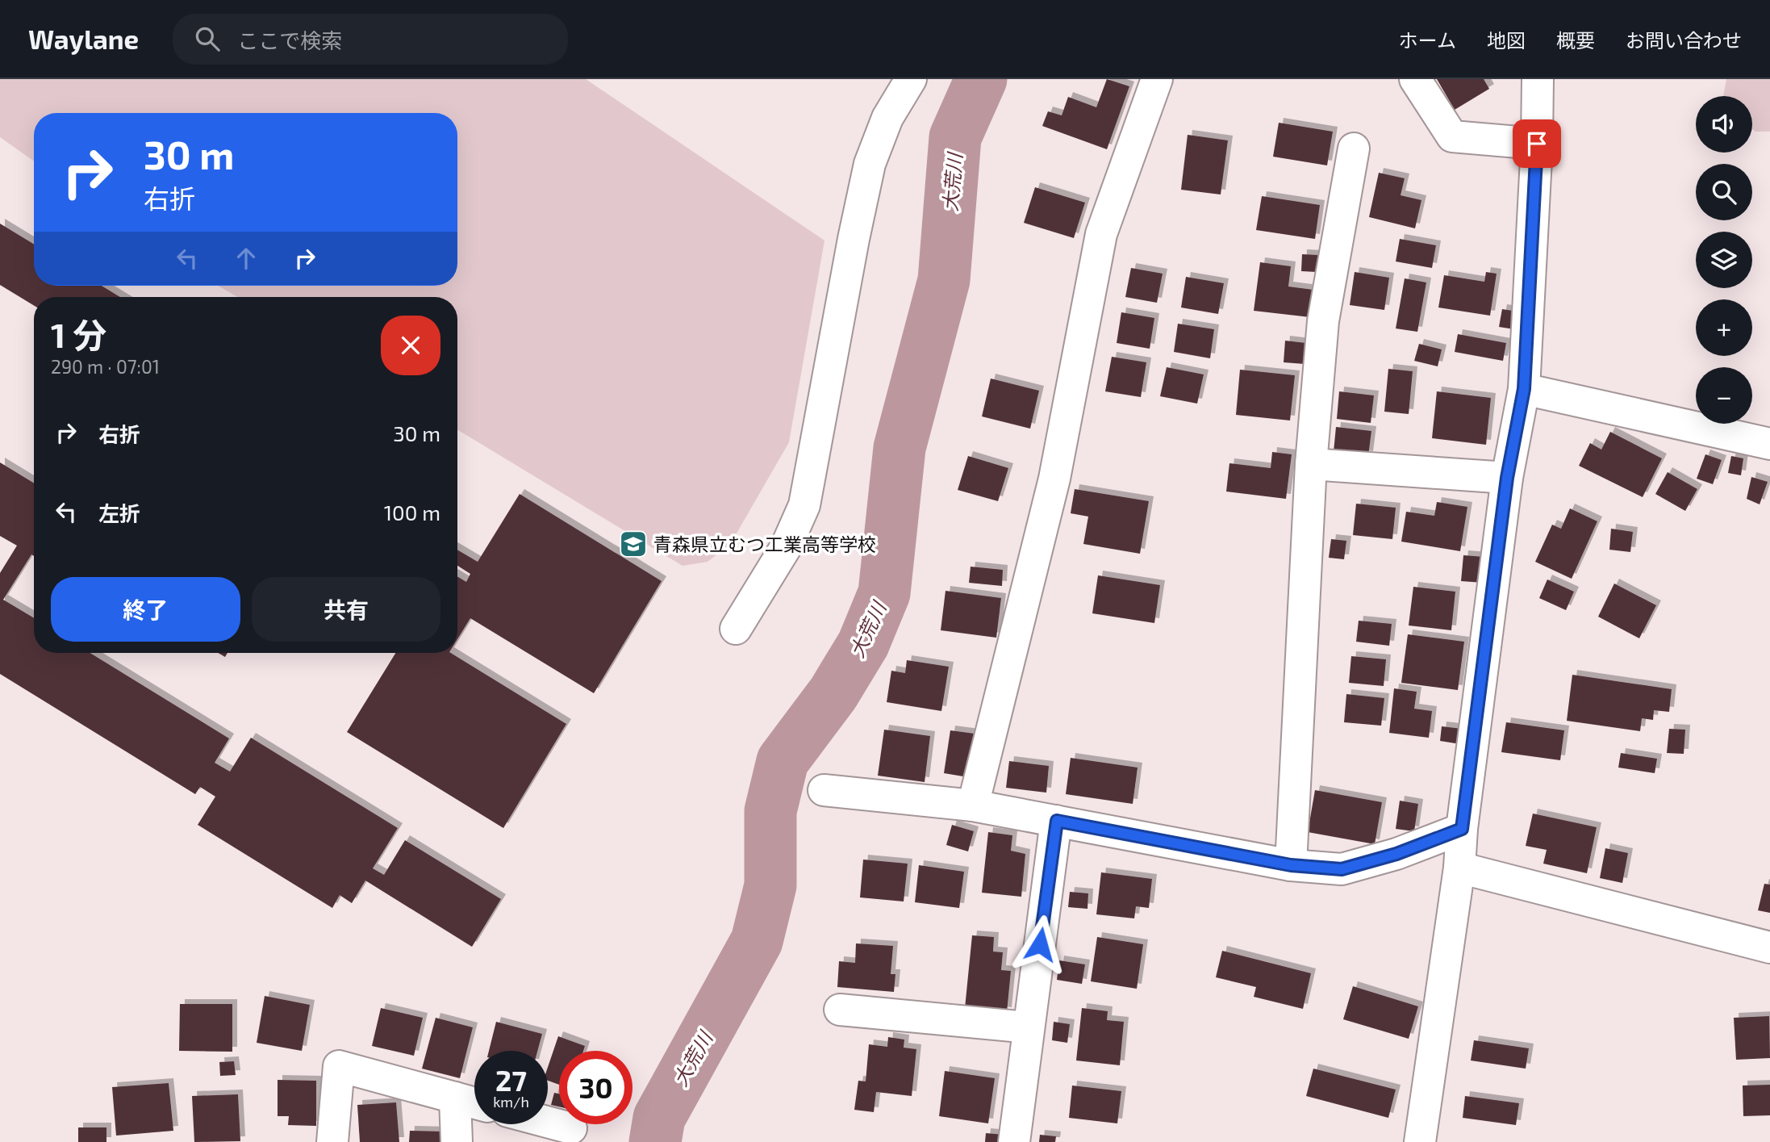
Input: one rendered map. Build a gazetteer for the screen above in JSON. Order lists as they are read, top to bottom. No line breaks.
{"water":["大荒川"],"places":{"school or university":["青森県立むつ工業高等学校"]},"page":{"header":"Waylane","search":"ここで検索","nav":["ホーム","地図","概要","お問い合わせ"],"map_buttons":["+","−"],"turn":["30 m","右折"],"heading":["1 分","290 m · 07:01"],"list":[{"name":"右折","value":"30 m"},{"name":"左折","value":"100 m"}],"buttons":["終了","共有"],"speed":"27 km/h","limit":"30"}}
